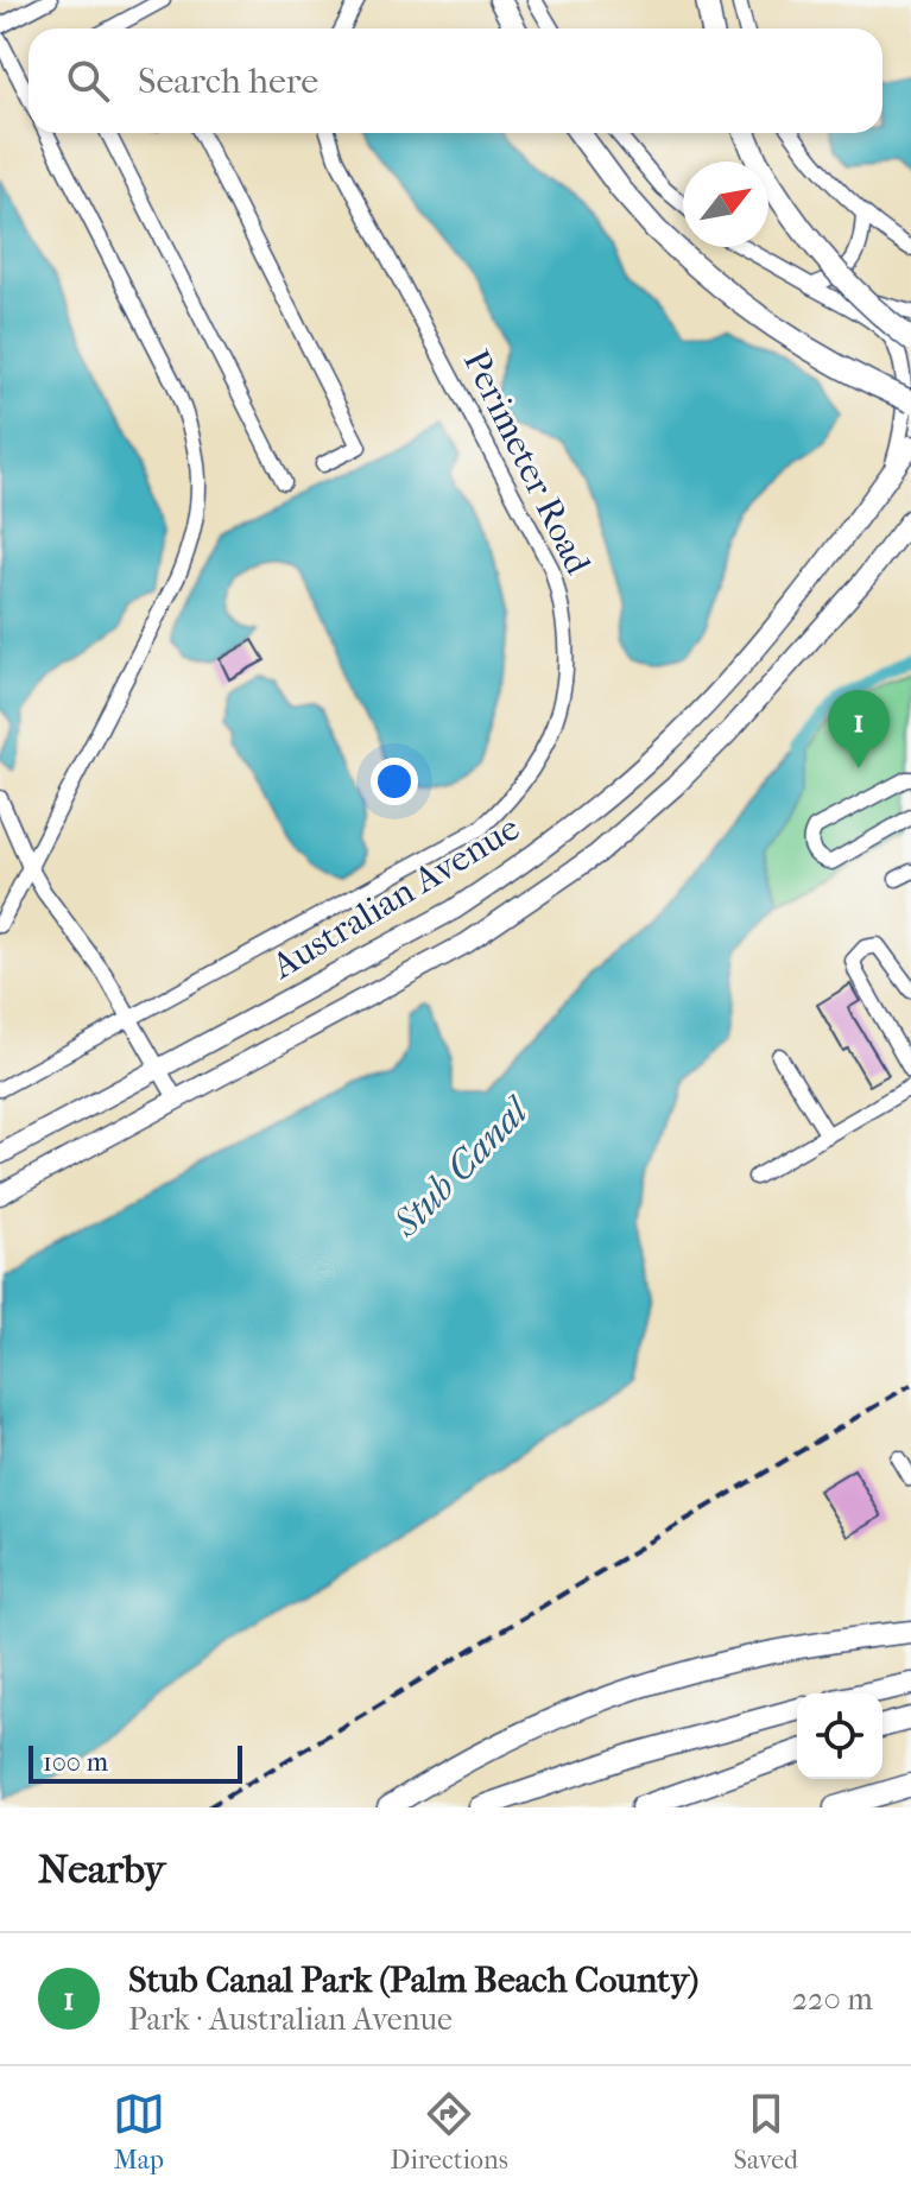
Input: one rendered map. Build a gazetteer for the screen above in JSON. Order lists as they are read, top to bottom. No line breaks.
{"streets":{"main road":["Australian Avenue"],"street":["Perimeter Road"]},"water":["Stub Canal"],"scale_bar":"100 m","north":"top right","page":{"search":"Search here","pins":"1","scale":"100 m","heading":"Nearby","list":[{"mark":"1","name":"Stub Canal Park (Palm Beach County)","note":"Park · Australian Avenue","value":"220 m"}],"nav":["Map","Directions","Saved"]}}
